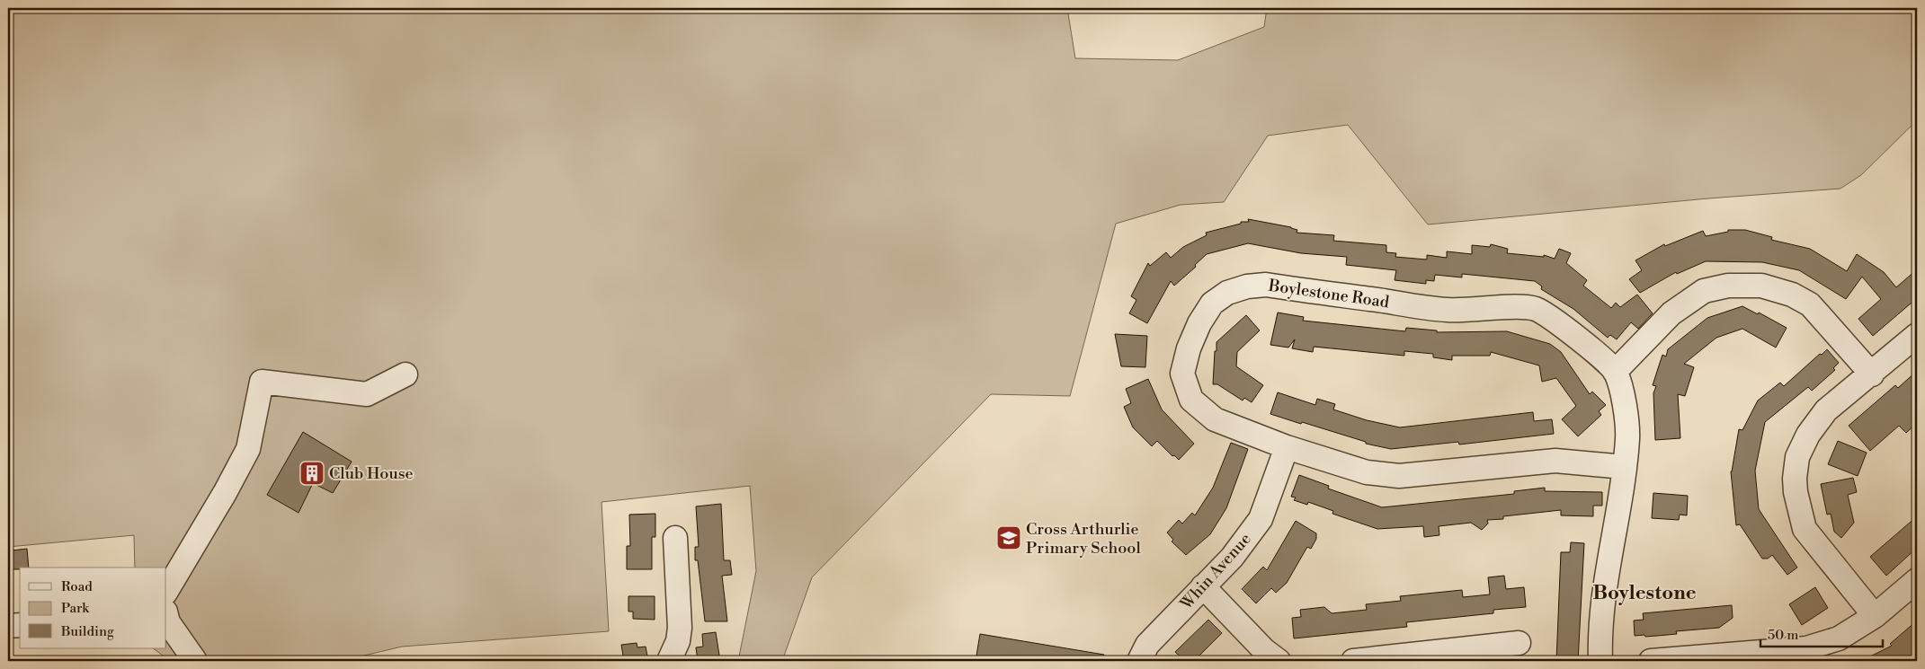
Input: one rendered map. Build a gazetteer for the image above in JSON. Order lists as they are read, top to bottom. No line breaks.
{"streets":{"street":["Boylestone Road","Whin Avenue"]},"crossings":[["Boylestone Road","Whin Avenue"]],"districts":["Boylestone"],"places":{"building":["Club House"],"school or university":["Cross Arthurlie Primary School"]},"legend":["Road","Park","Building"],"scale_bar":"50 m"}
